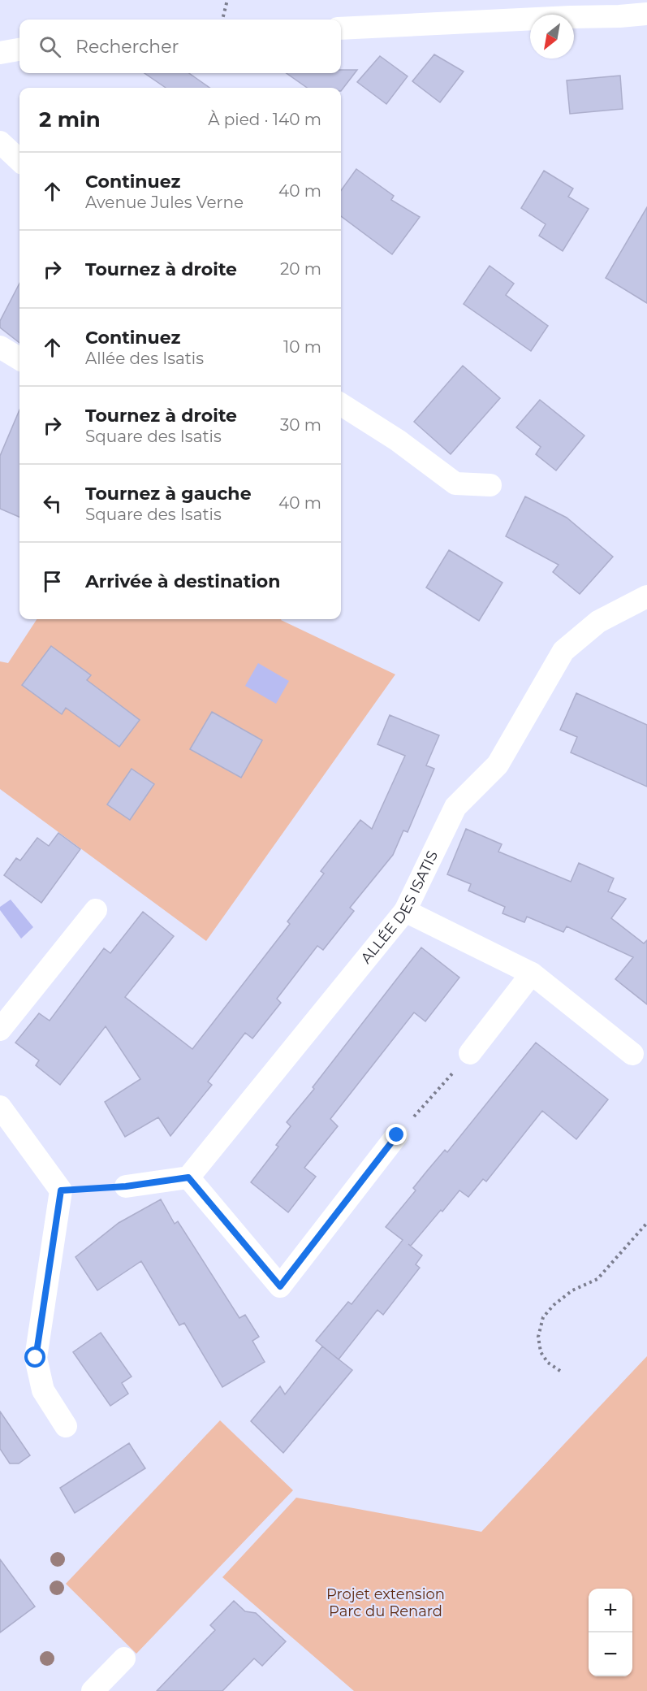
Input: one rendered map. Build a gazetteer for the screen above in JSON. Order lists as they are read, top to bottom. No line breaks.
{"streets":{"street":["ALLÉE DES ISATIS"]},"parks":["Projet extension Parc du Renard"],"north":"bottom left","page":{"search":"Rechercher","heading":["2 min","À pied · 140 m"],"list":[["Continuez","Avenue Jules Verne","40 m"],["Tournez à droite","20 m"],["Continuez","Allée des Isatis","10 m"],["Tournez à droite","Square des Isatis","30 m"],["Tournez à gauche","Square des Isatis","40 m"],"Arrivée à destination"],"map_buttons":["+","−"]}}
